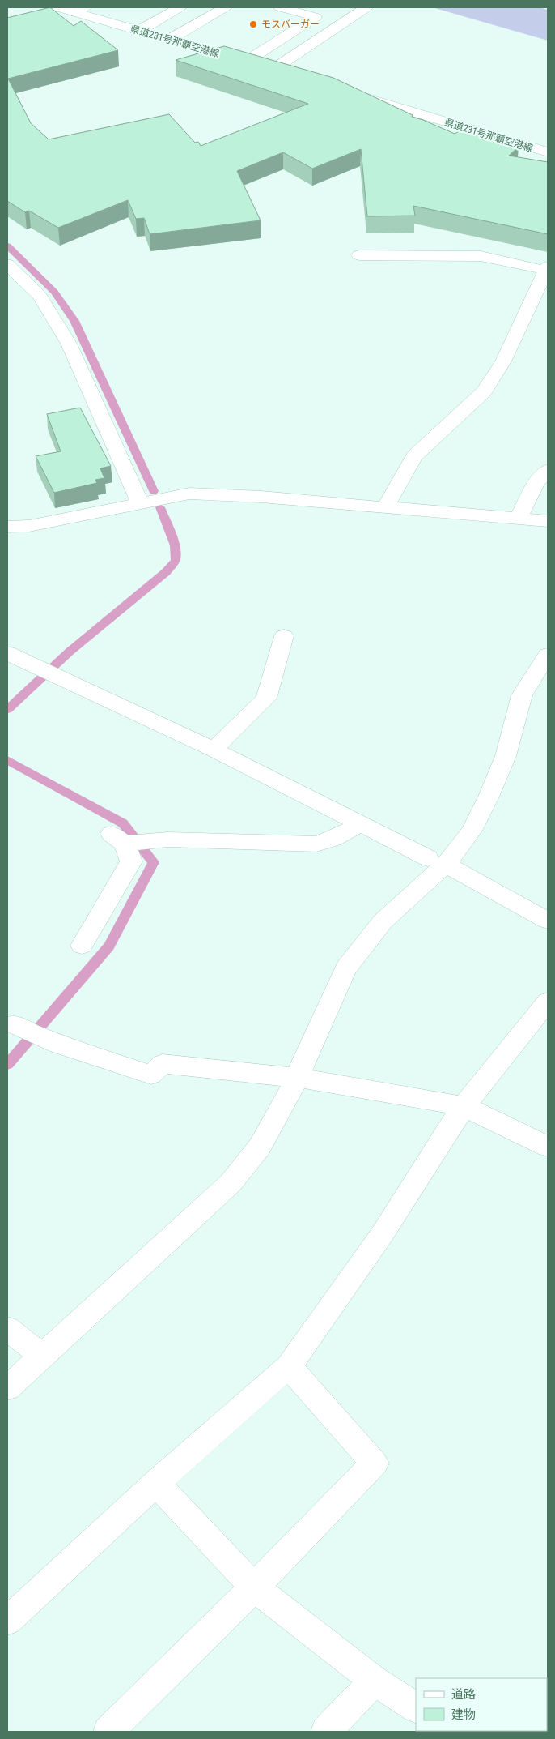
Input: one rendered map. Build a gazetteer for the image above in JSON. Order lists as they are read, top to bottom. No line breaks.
{"streets":{"street":["県道231号那覇空港線"]},"places":["モスバーガー"],"legend":["道路","建物"]}
